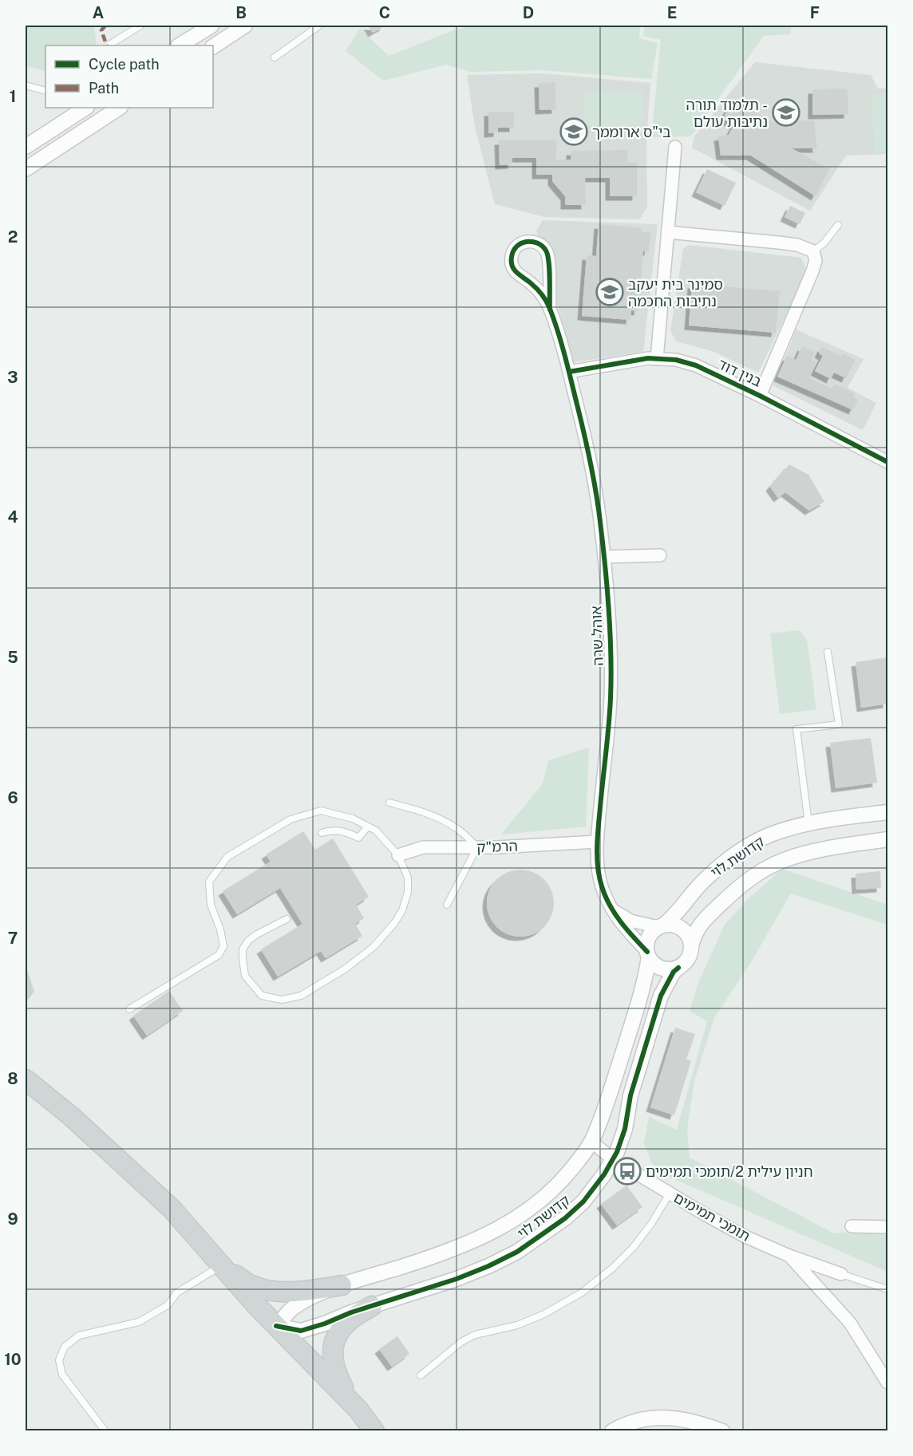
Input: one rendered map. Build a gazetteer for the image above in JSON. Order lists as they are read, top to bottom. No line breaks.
{"streets":{"street":["בנין דוד","אוהל שרה","הרמ\"ק","קדושת לוי","תומכי תמימים"]},"crossings":[["בנין דוד","אוהל שרה"],["אוהל שרה","הרמ\"ק"],["אוהל שרה","קדושת לוי"],["קדושת לוי","תומכי תמימים"]],"places":{"school or university":["תלמוד תורה - נתיבות עולם","בי\"ס ארוממך","סמינר בית יעקב נתיבות החכמה"],"bus stop":["חניון עילית 2/תומכי תמימים"]},"legend":["Cycle path","Path"],"grid":{"columns":["A","B","C","D","E","F"],"rows":["1","2","3","4","5","6","7","8","9","10"]}}
